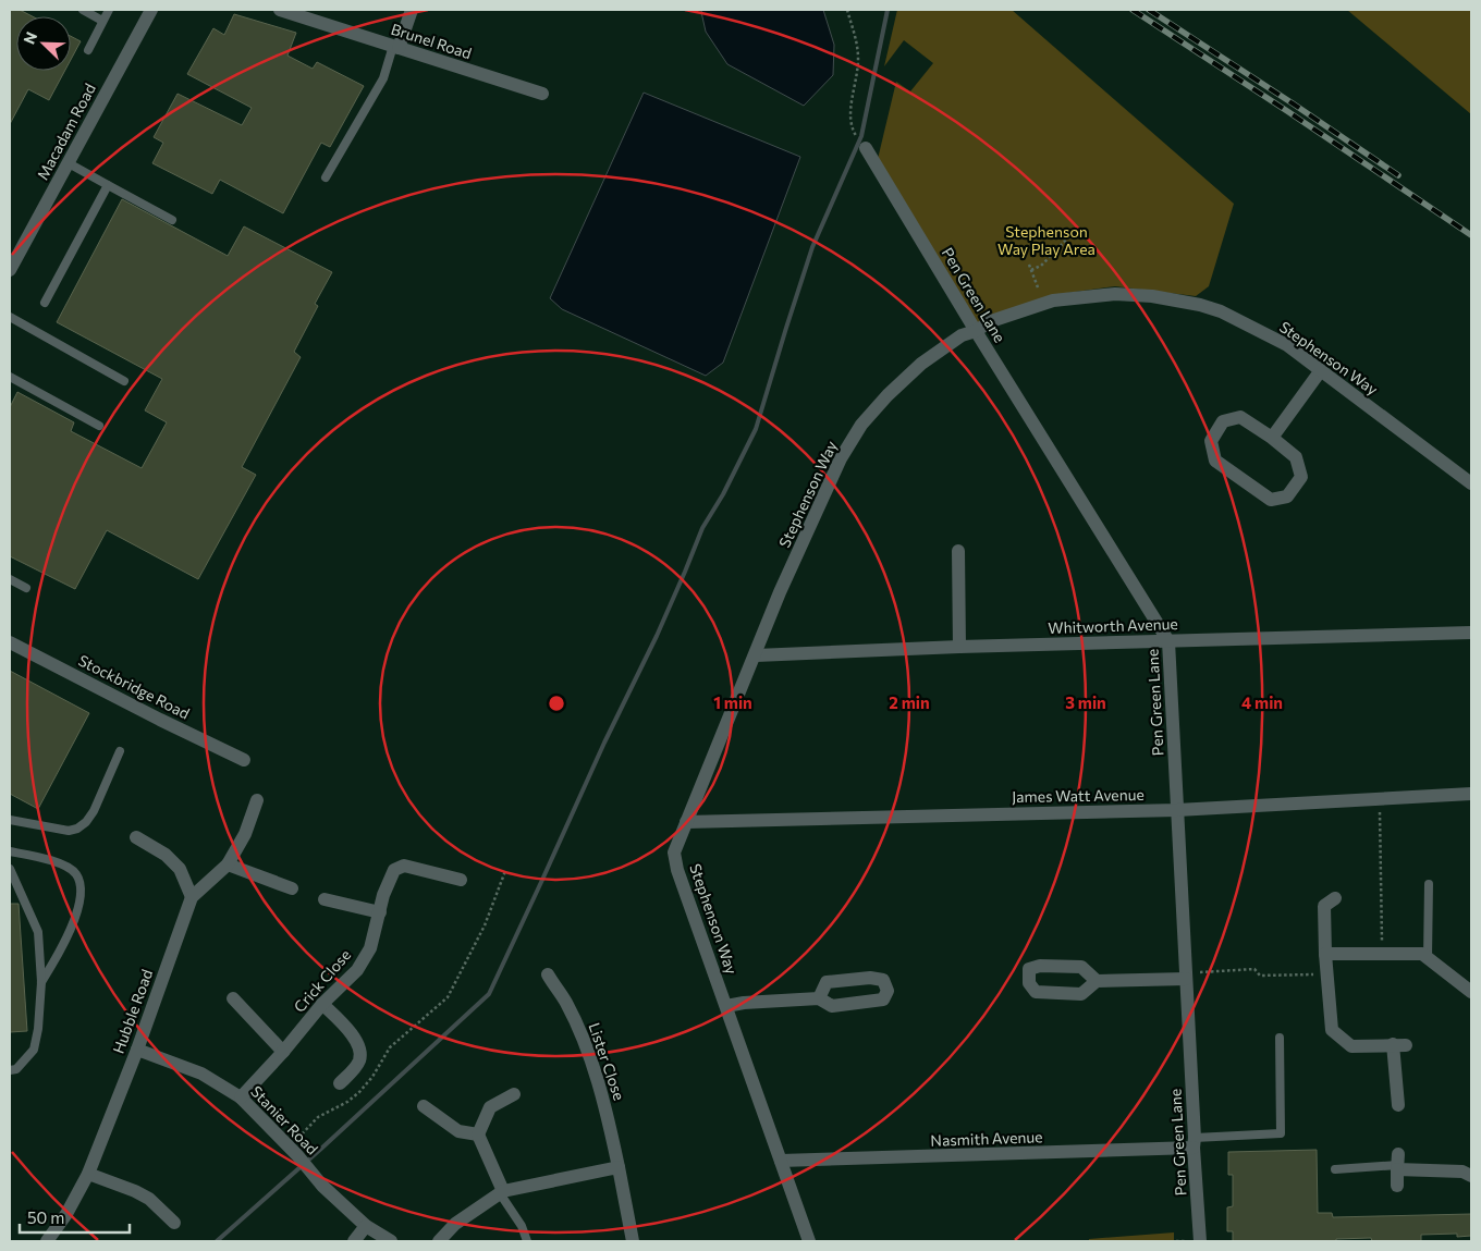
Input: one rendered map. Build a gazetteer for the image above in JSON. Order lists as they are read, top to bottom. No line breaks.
{"streets":{"street":["Brunel Road","Macadam Road","Pen Green Lane","Stephenson Way","Whitworth Avenue","Stockbridge Road","James Watt Avenue","Crick Close","Hubble Road","Lister Close","Stanier Road","Nasmith Avenue"]},"crossings":[["Pen Green Lane","Stephenson Way"],["Pen Green Lane","Whitworth Avenue"],["Pen Green Lane","James Watt Avenue"],["Pen Green Lane","Nasmith Avenue"],["Stephenson Way","Whitworth Avenue"],["Stephenson Way","James Watt Avenue"],["Stephenson Way","Nasmith Avenue"],["Crick Close","Stanier Road"],["Hubble Road","Stanier Road"]],"parks":["Stephenson Way Play Area"],"scale_bar":"50 m","north":"top left","rings":["1 min","2 min","3 min","4 min"]}
